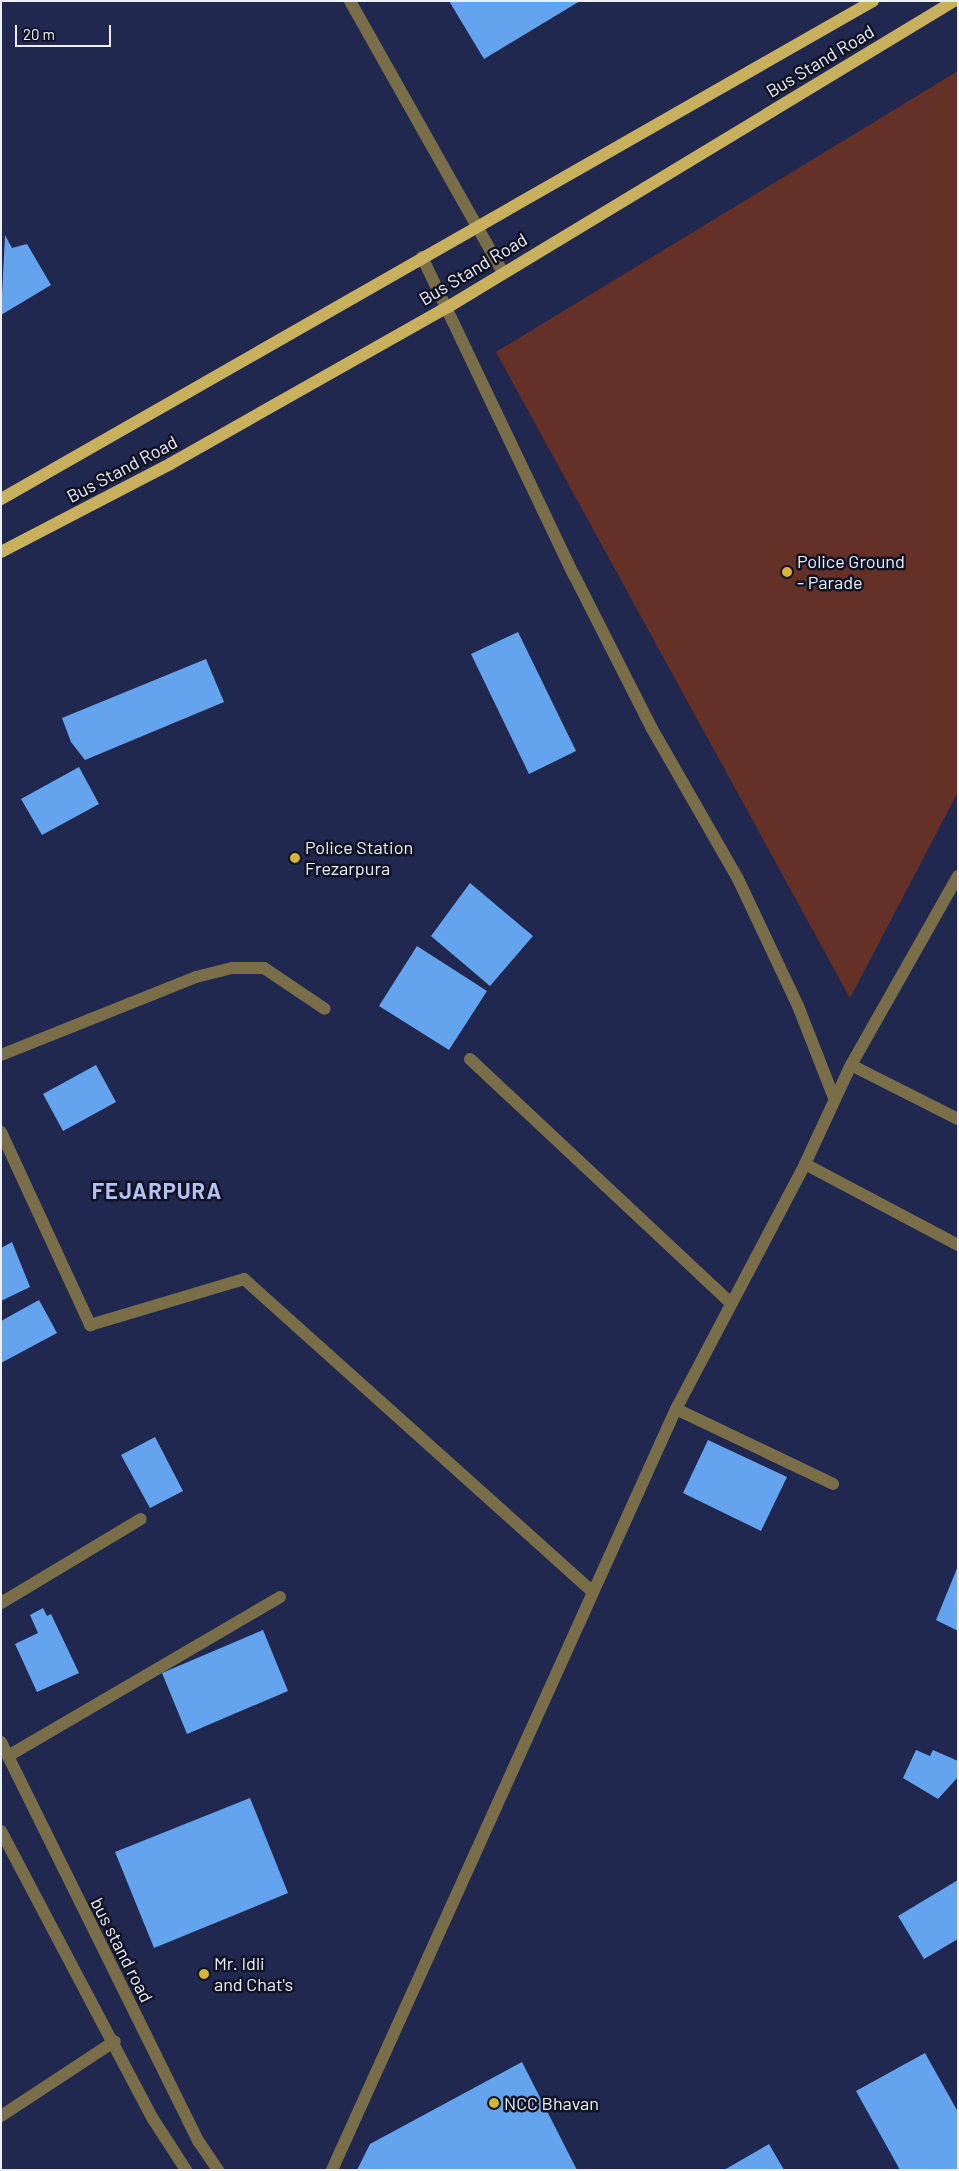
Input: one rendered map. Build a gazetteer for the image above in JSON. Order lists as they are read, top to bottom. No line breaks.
{"streets":{"main road":["Bus Stand Road"],"street":["bus stand road"]},"districts":["FEJARPURA"],"places":["Police Ground - Parade","Police Station Frezarpura","Mr. Idli and Chat's","NCC Bhavan"],"scale_bar":"20 m"}
